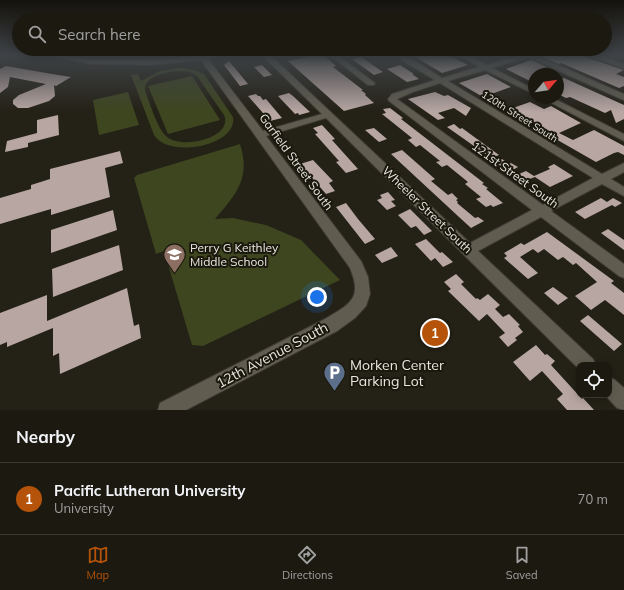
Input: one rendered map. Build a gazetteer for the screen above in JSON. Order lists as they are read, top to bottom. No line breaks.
{"streets":{"street":["120th Street South","Garfield Street South","121st Street South","Wheeler Street South","12th Avenue South"]},"crossings":[["120th Street South","121st Street South"],["Garfield Street South","12th Avenue South"]],"places":{"school or university":["Perry G Keithley Middle School"],"parking":["Morken Center Parking Lot"]},"north":"top right","page":{"search":"Search here","pins":"1","heading":"Nearby","list":[{"mark":"1","name":"Pacific Lutheran University","note":"University","value":"70 m"}],"nav":["Map","Directions","Saved"]}}
